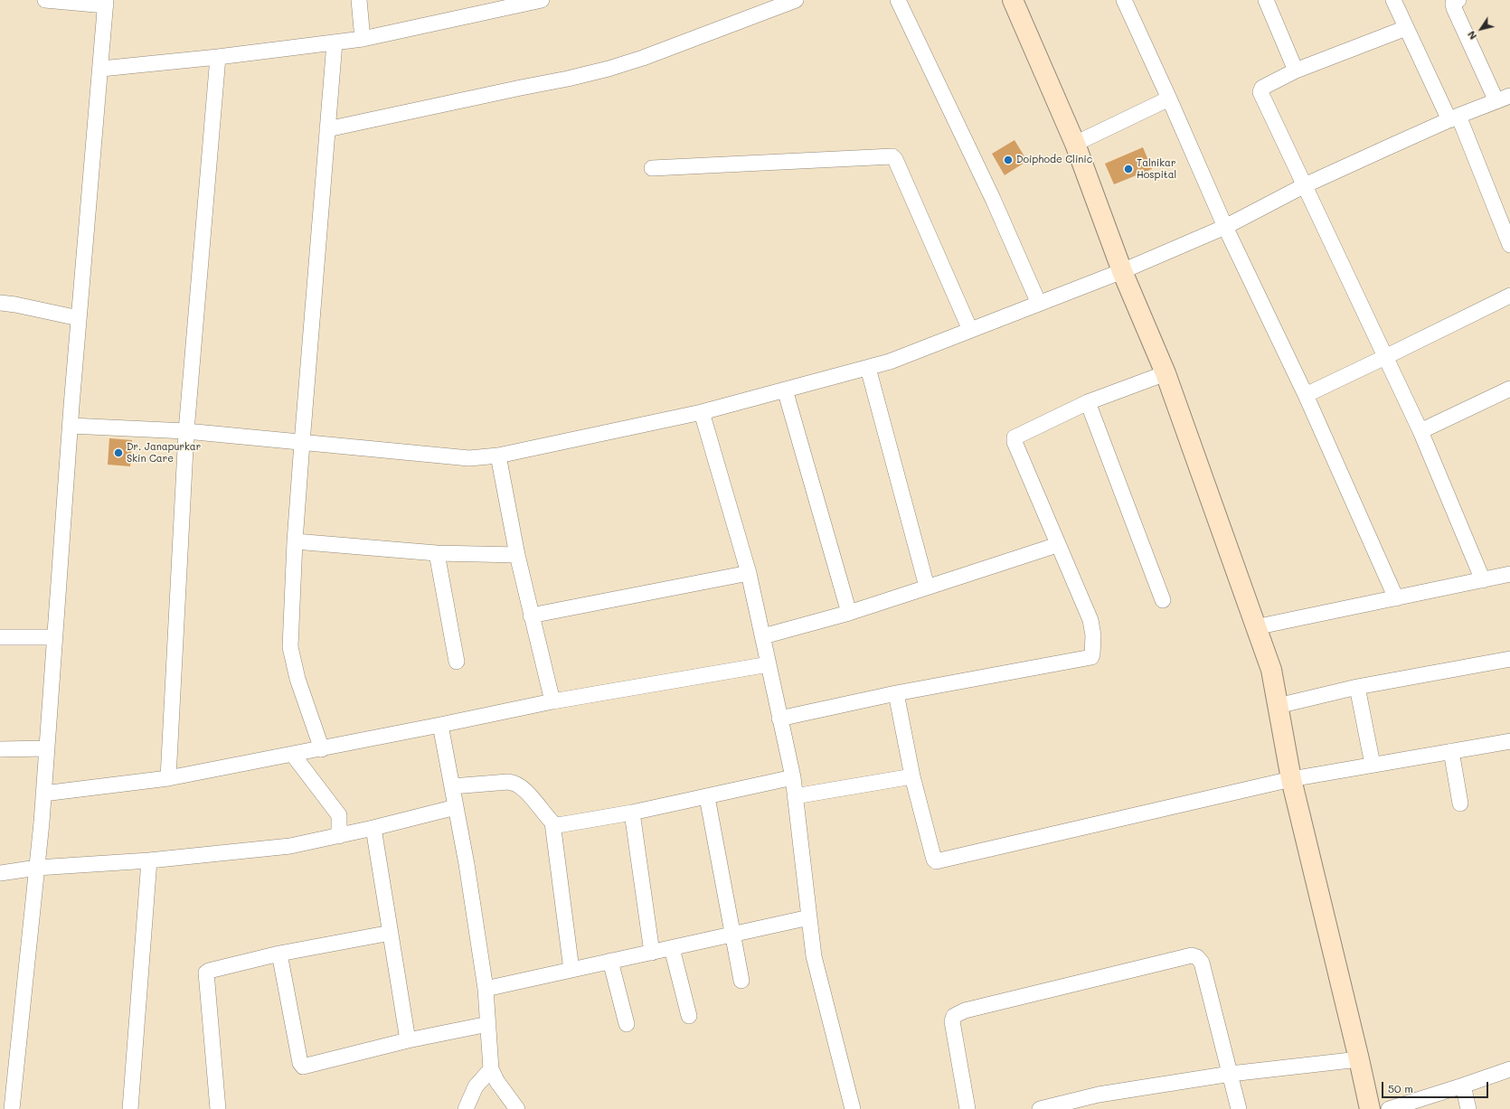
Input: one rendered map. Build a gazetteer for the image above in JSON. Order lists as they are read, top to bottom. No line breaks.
{"places":["Doiphode Clinic","Talnikar Hospital","Dr. Janapurkar Skin Care"],"scale_bar":"50 m","north":"bottom left"}
